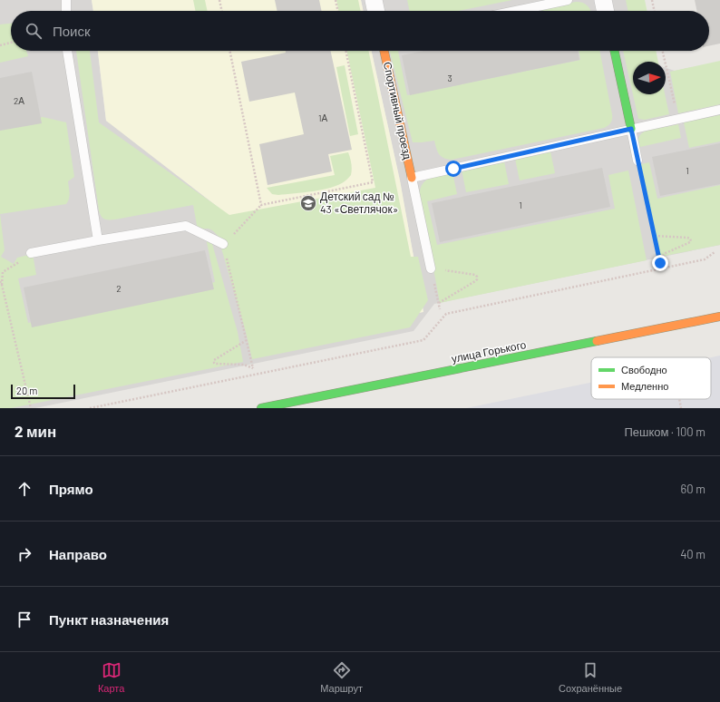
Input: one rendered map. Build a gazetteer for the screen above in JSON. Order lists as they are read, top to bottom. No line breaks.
{"streets":{"main road":["Спортивный проезд","улица Горького"]},"places":{"school or university":["Детский сад № 43 «Светлячок»"]},"house_numbers":["3","2А","1А","1","1","2"],"legend":["Свободно","Медленно"],"scale_bar":"20 m","north":"right","page":{"search":"Поиск","scale":"20 m","heading":["2 мин","Пешком · 100 m"],"list":[["Прямо","60 m"],["Направо","40 m"],"Пункт назначения"],"nav":["Карта","Маршрут","Сохранённые"]}}
